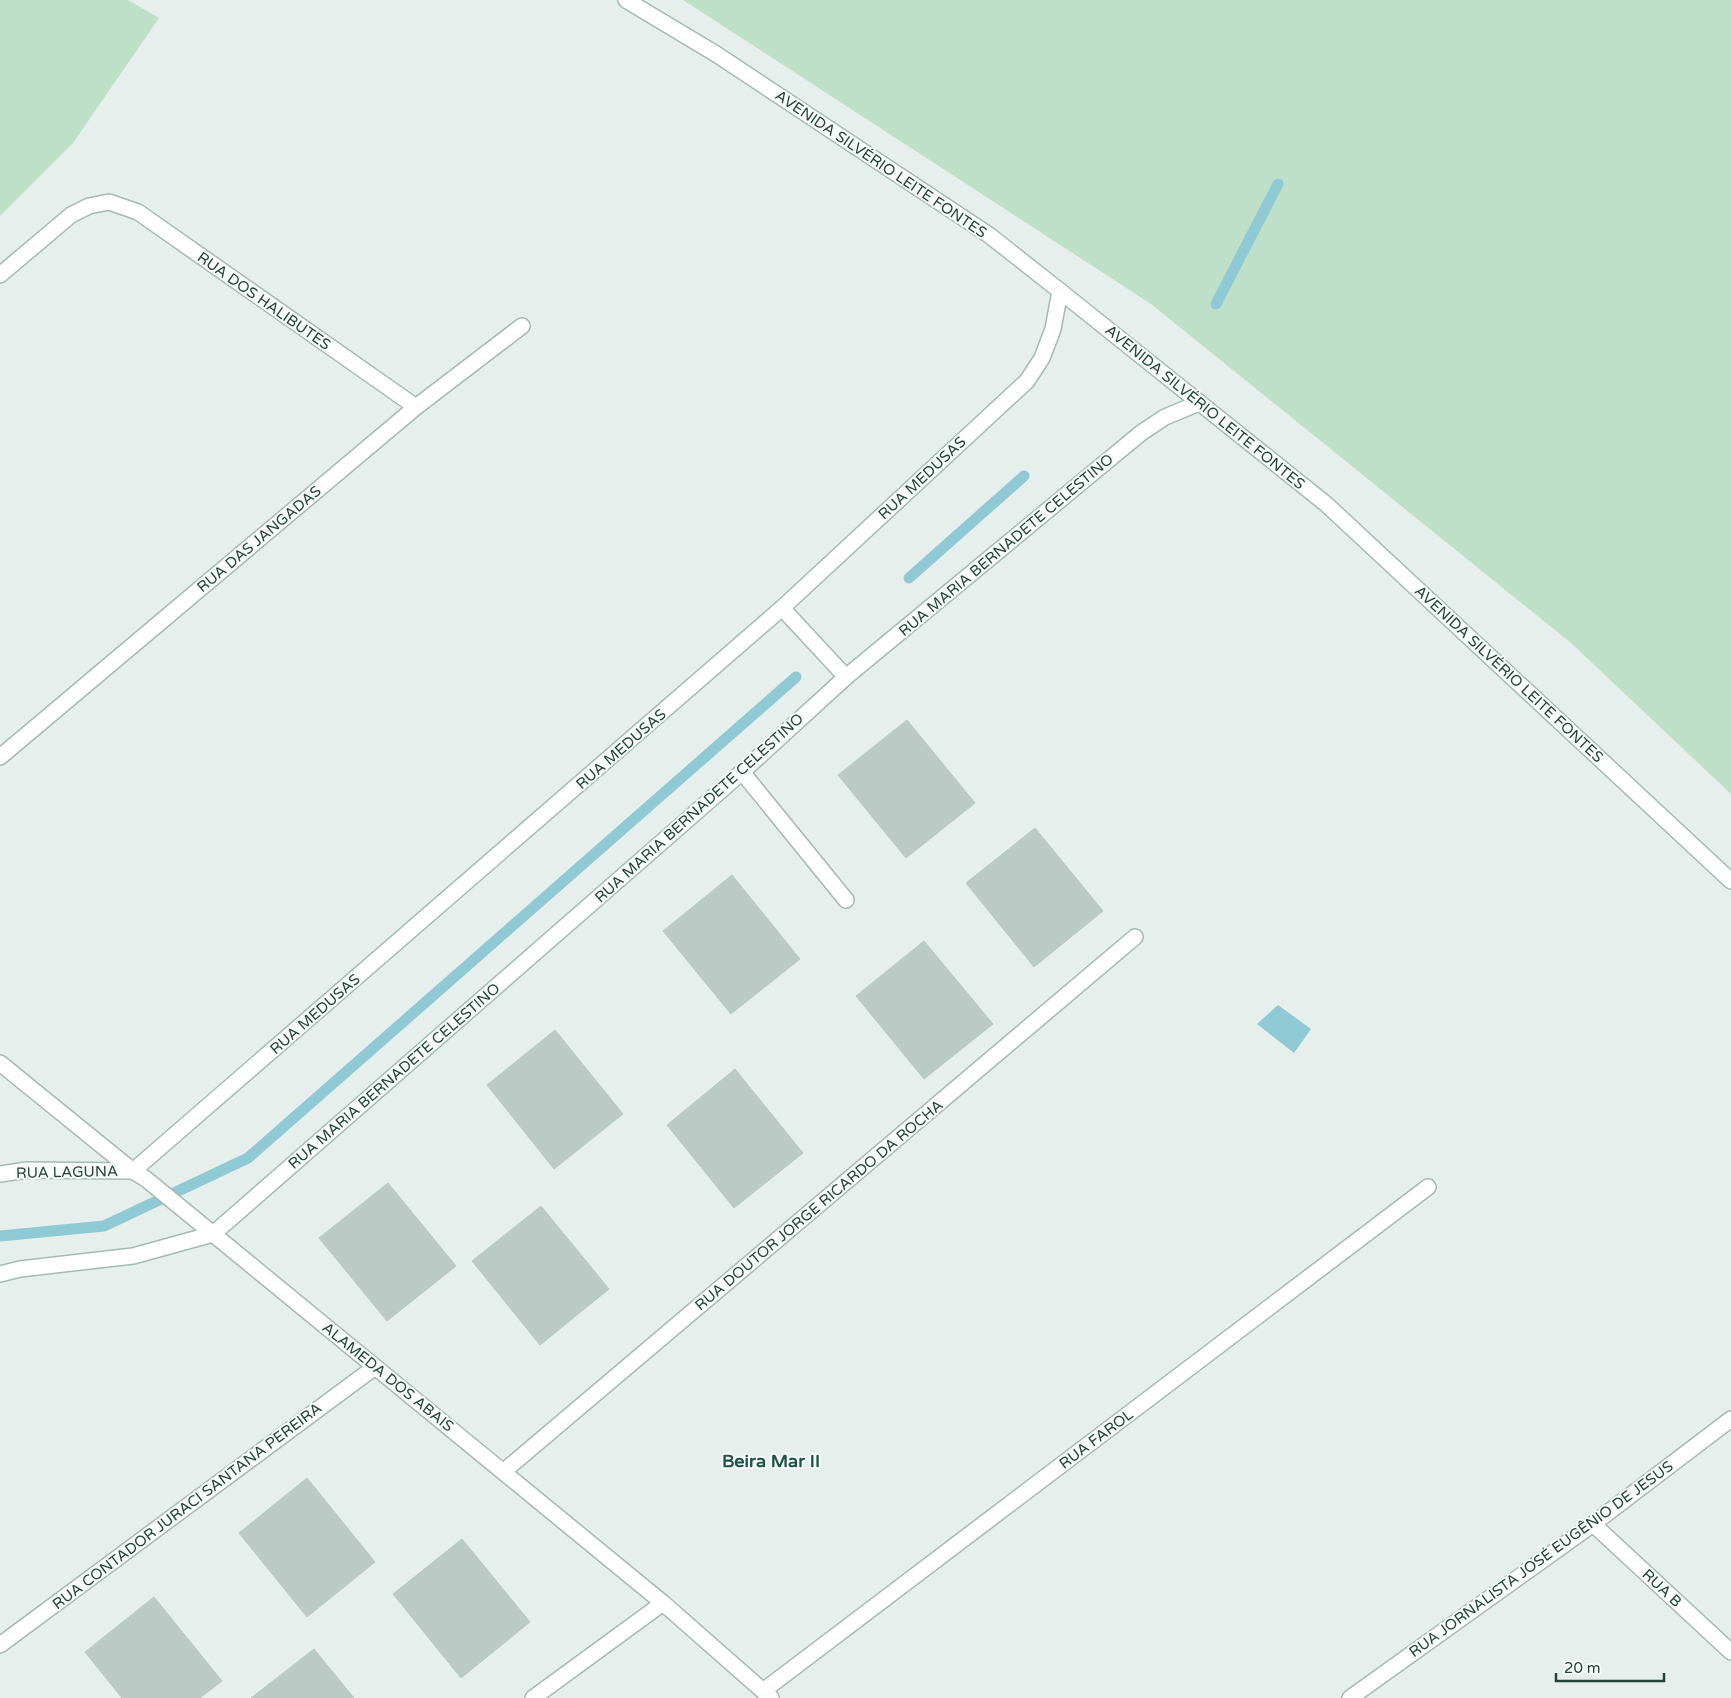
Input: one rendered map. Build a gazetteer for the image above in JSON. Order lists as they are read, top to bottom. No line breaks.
{"streets":{"street":["AVENIDA SILVÉRIO LEITE FONTES","RUA DOS HALIBUTES","RUA MEDUSAS","RUA DAS JANGADAS","RUA MARIA BERNADETE CELESTINO","RUA LAGUNA","RUA DOUTOR JORGE RICARDO DA ROCHA","ALAMEDA DOS ABAIS","RUA FAROL","RUA CONTADOR JURACI SANTANA PEREIRA","RUA JORNALISTA JOSÉ EUGÊNIO DE JESUS","RUA B"]},"crossings":[["AVENIDA SILVÉRIO LEITE FONTES","RUA MEDUSAS"],["AVENIDA SILVÉRIO LEITE FONTES","RUA MARIA BERNADETE CELESTINO"],["RUA DOS HALIBUTES","RUA DAS JANGADAS"],["RUA MEDUSAS","RUA LAGUNA"],["RUA MEDUSAS","ALAMEDA DOS ABAIS"],["RUA MARIA BERNADETE CELESTINO","ALAMEDA DOS ABAIS"],["RUA LAGUNA","ALAMEDA DOS ABAIS"],["RUA DOUTOR JORGE RICARDO DA ROCHA","ALAMEDA DOS ABAIS"],["ALAMEDA DOS ABAIS","RUA FAROL"],["ALAMEDA DOS ABAIS","RUA CONTADOR JURACI SANTANA PEREIRA"],["RUA JORNALISTA JOSÉ EUGÊNIO DE JESUS","RUA B"]],"districts":["Beira Mar II"],"scale_bar":"20 m"}
